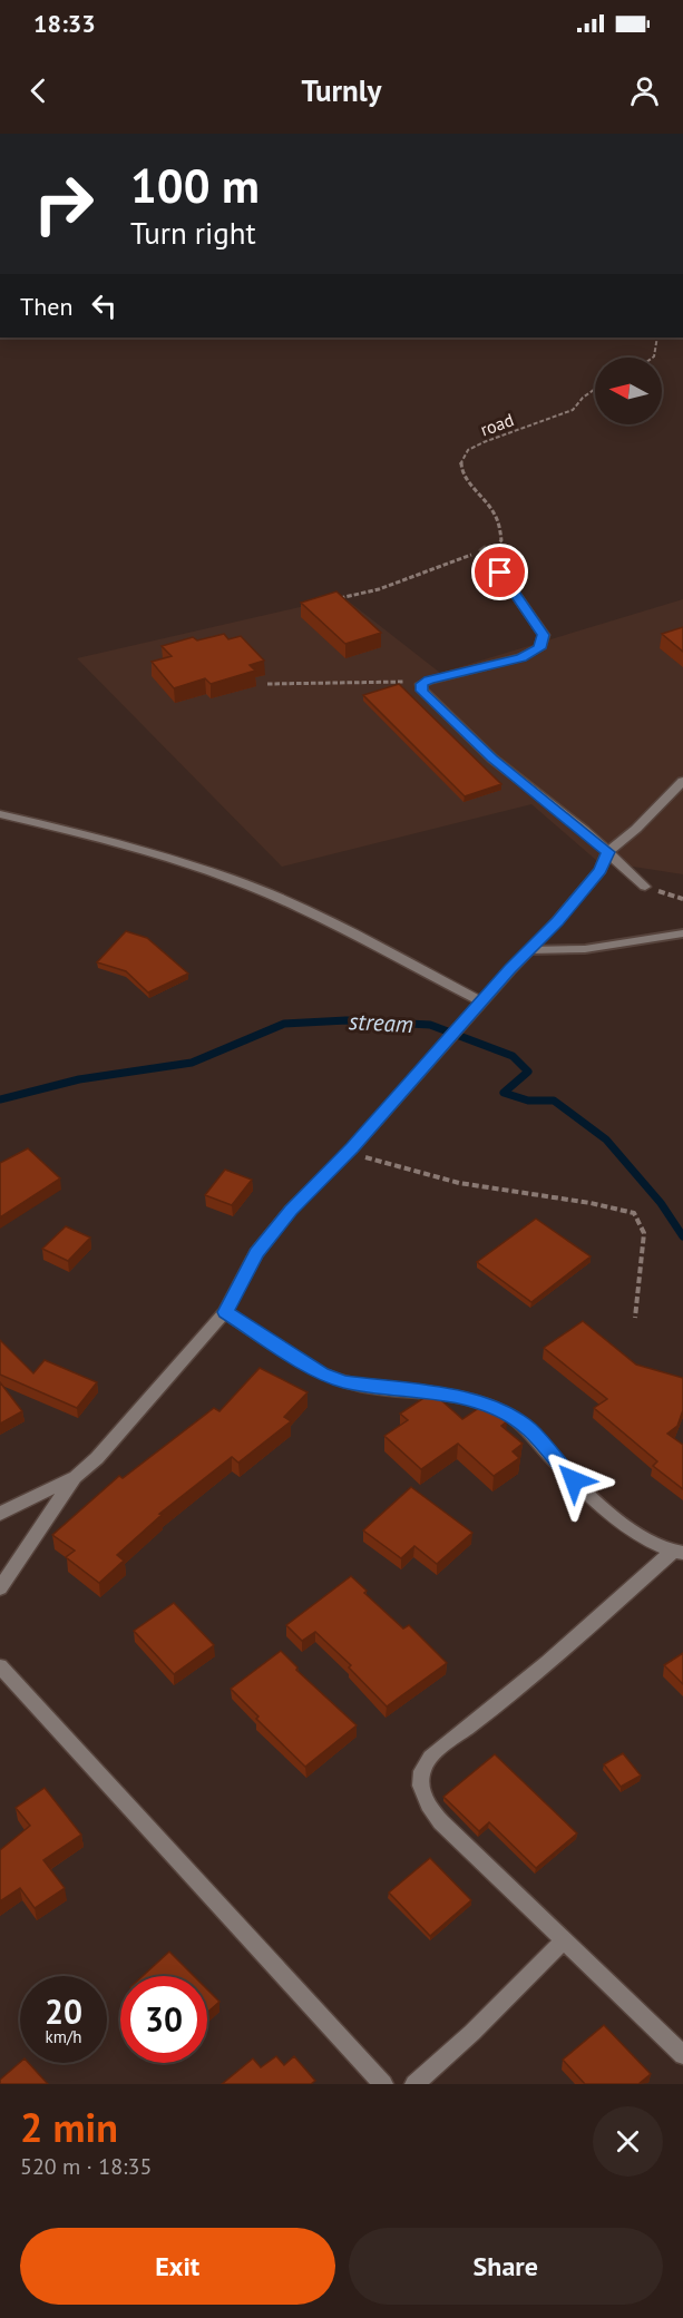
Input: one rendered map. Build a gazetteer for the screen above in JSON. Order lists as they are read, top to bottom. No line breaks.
{"streets":{"path":["road"]},"water":["stream"],"north":"left","page":{"status":"18:33","header":"Turnly","turn":["100 m","Turn right"],"then":"Then","speed":"20 km/h","limit":"30","heading":["2 min","520 m · 18:35"],"buttons":["Exit","Share"]}}
